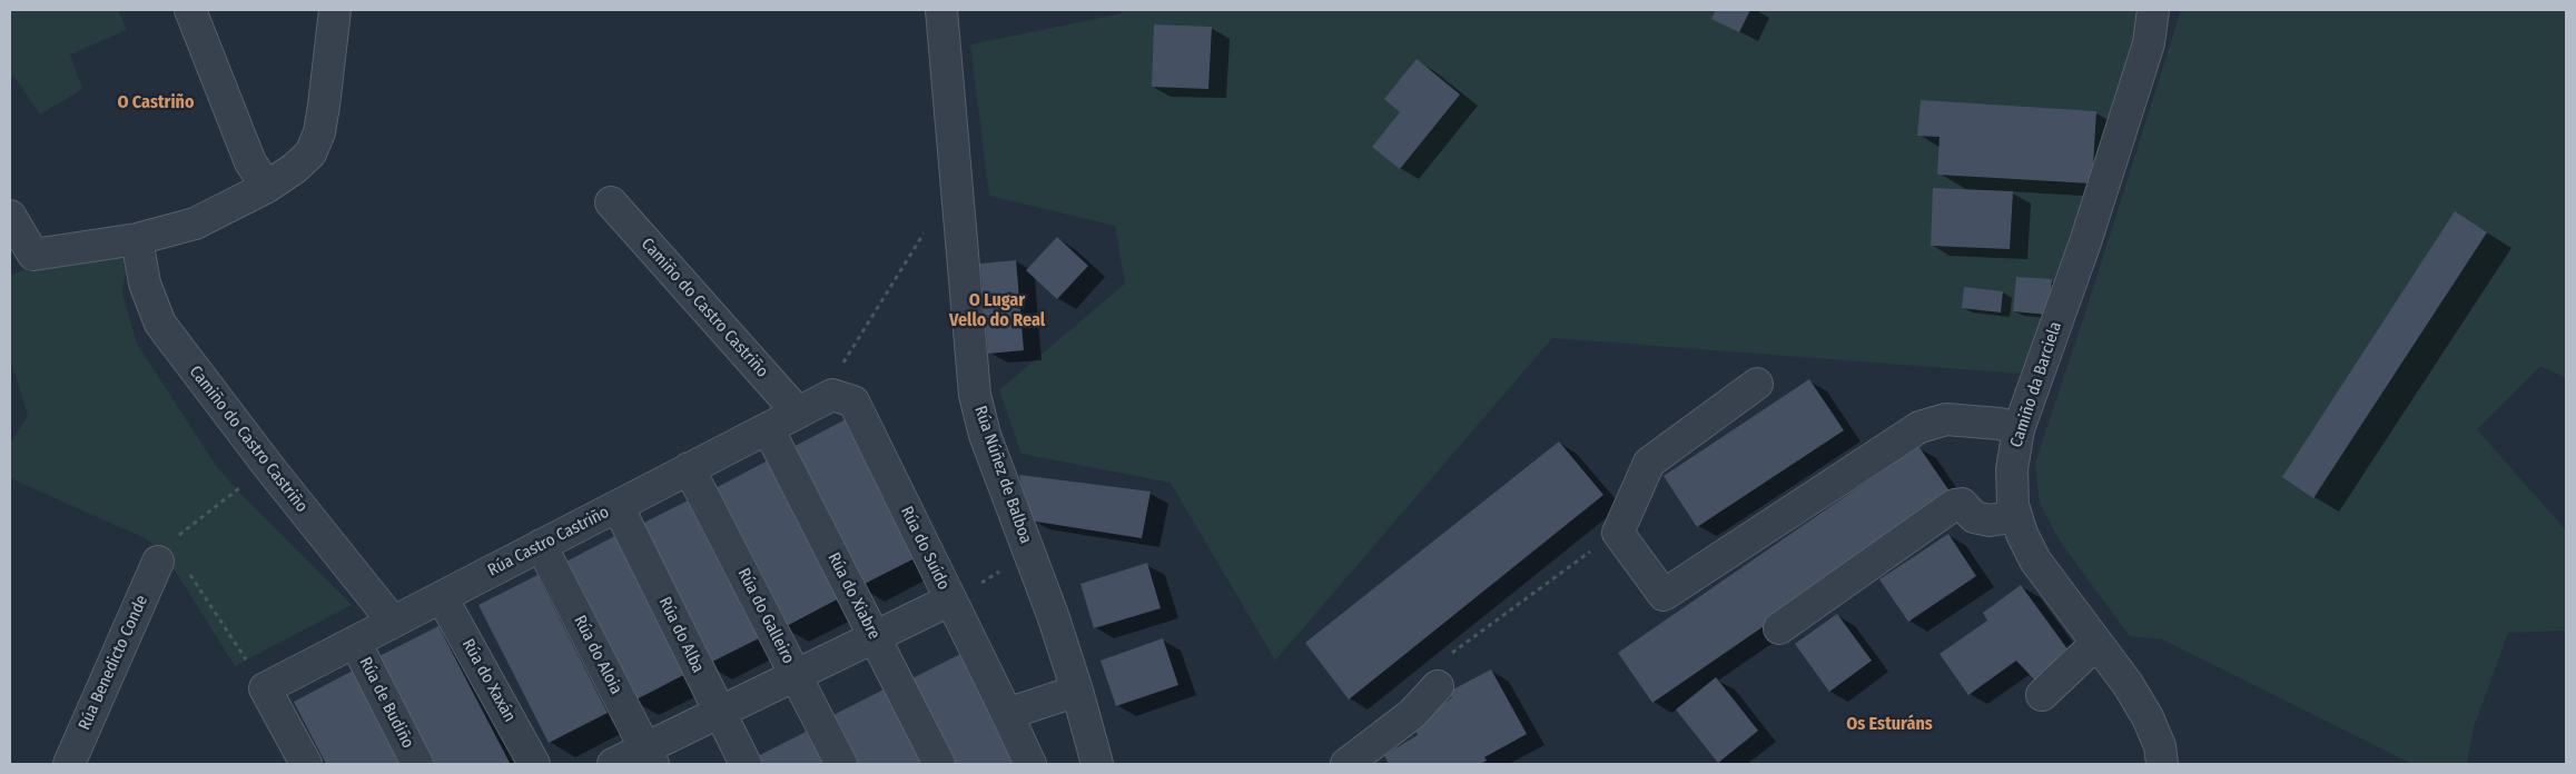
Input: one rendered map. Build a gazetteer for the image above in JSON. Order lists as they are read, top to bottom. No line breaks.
{"streets":{"street":["Camiño do Castro Castriño","Camiño da Barciela","Rúa Núñez de Balboa","Rúa Castro Castriño","Rúa do Suído","Rúa do Xiabre","Rúa do Galleiro","Rúa do Alba","Rúa do Aloia","Rúa Benedicto Conde","Rúa do Xaxán","Rúa de Budiño"]},"crossings":[["Camiño do Castro Castriño","Rúa Castro Castriño"],["Rúa Castro Castriño","Rúa do Suído"],["Rúa Castro Castriño","Rúa do Xiabre"],["Rúa Castro Castriño","Rúa do Galleiro"],["Rúa Castro Castriño","Rúa do Alba"],["Rúa Castro Castriño","Rúa do Aloia"],["Rúa Castro Castriño","Rúa do Xaxán"],["Rúa Castro Castriño","Rúa de Budiño"]],"districts":["O Castriño","O Lugar Vello do Real","Os Esturáns"]}
